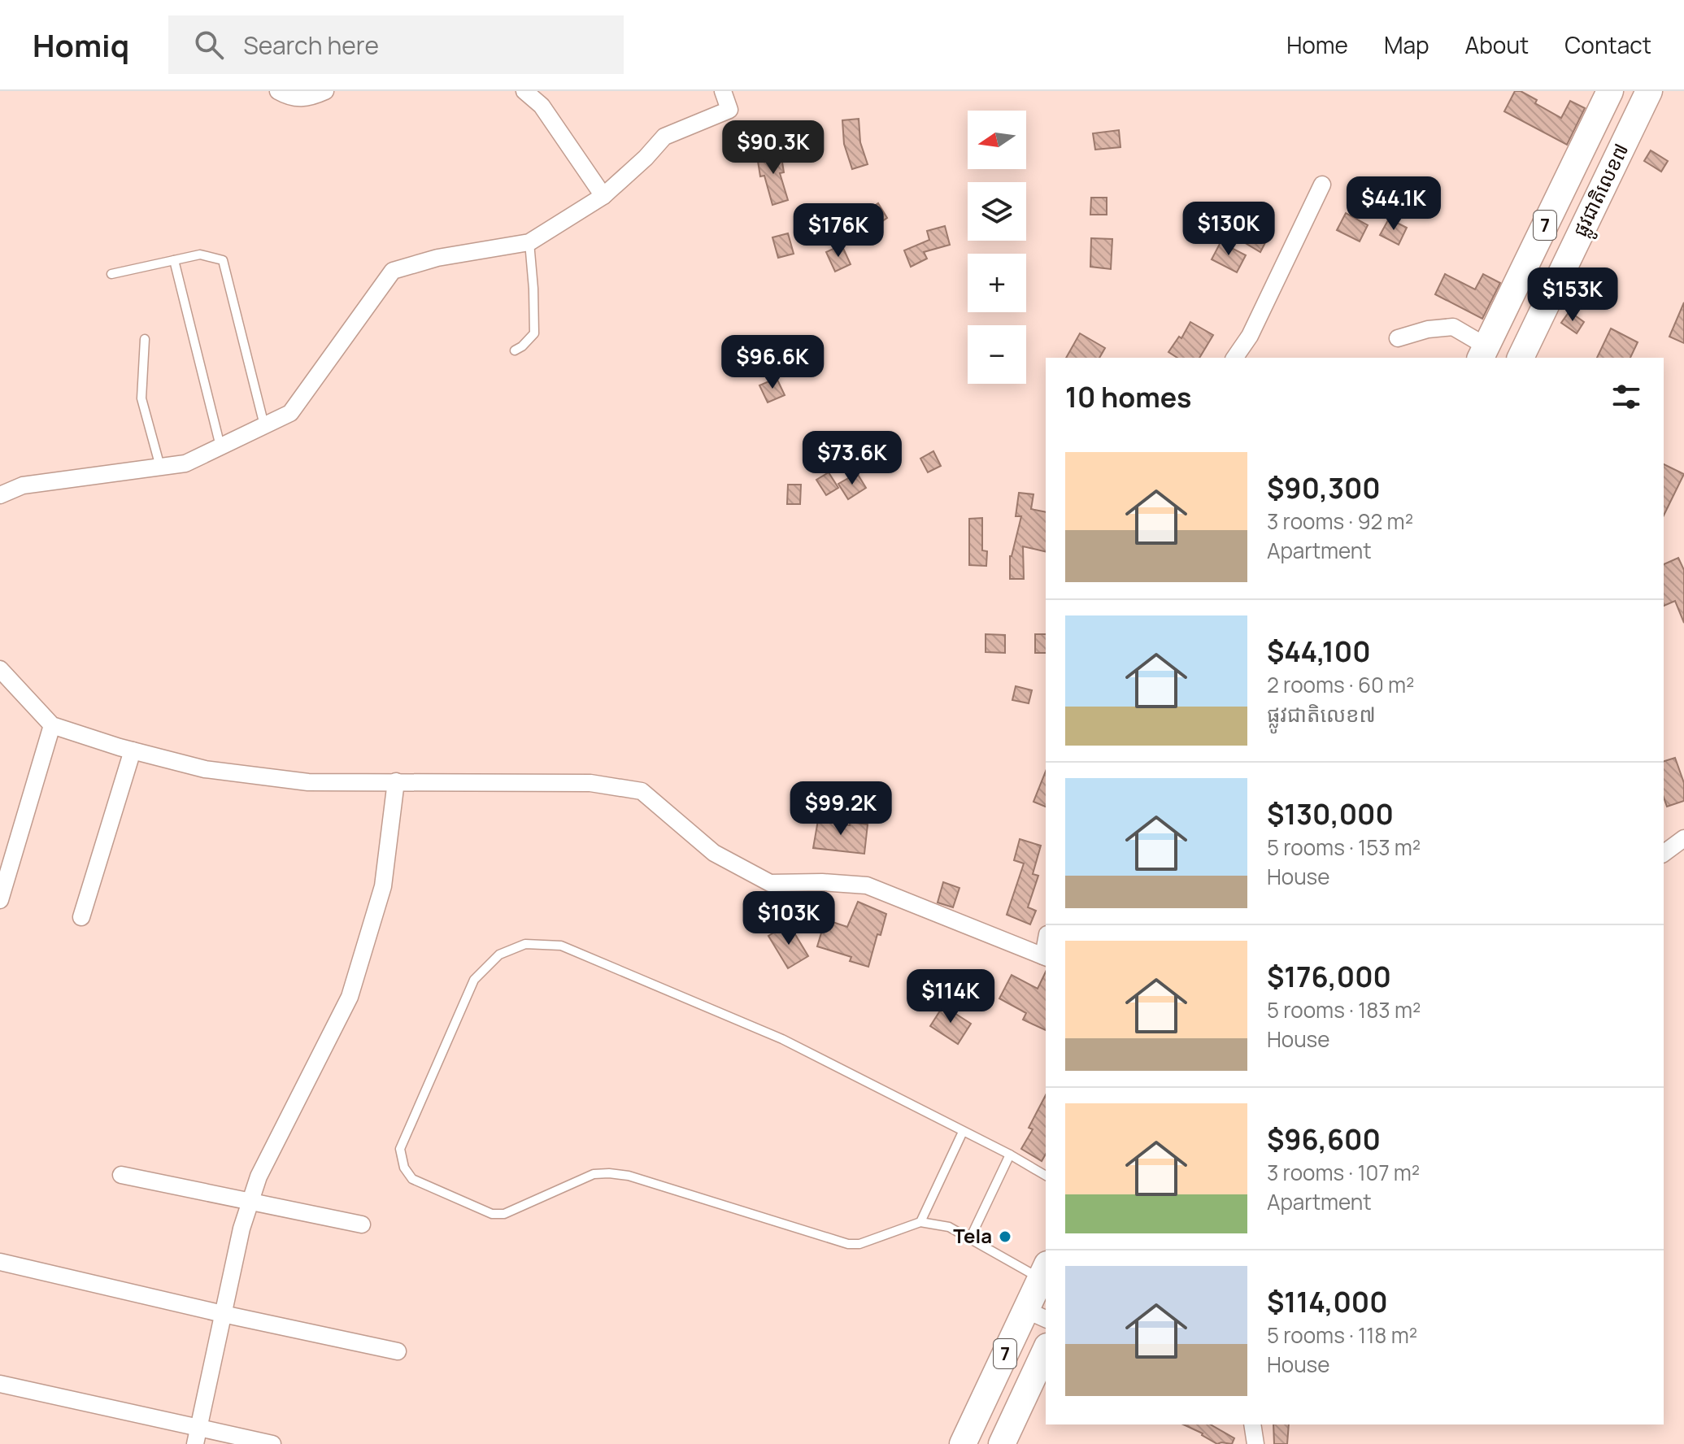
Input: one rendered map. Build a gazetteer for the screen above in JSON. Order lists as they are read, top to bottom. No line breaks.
{"streets":{"highway":["ផ្លូវជាតិលេខ៧","7"]},"places":["Tela"],"north":"left","page":{"header":"Homiq","search":"Search here","nav":["Home","Map","About","Contact"],"map_buttons":["+","−"],"price":["$90.3K","$44.1K","$130K","$176K","$153K","$96.6K","$73.6K","$99.2K","$103K","$114K"],"heading":"10 homes","list":[{"name":"$90,300","note":"3 rooms · 92 m² · Apartment"},{"name":"$44,100","note":"2 rooms · 60 m² · ផ្លូវជាតិលេខ៧"},{"name":"$130,000","note":"5 rooms · 153 m² · House"},{"name":"$176,000","note":"5 rooms · 183 m² · House"},{"name":"$96,600","note":"3 rooms · 107 m² · Apartment"},{"name":"$114,000","note":"5 rooms · 118 m² · House"}]}}
